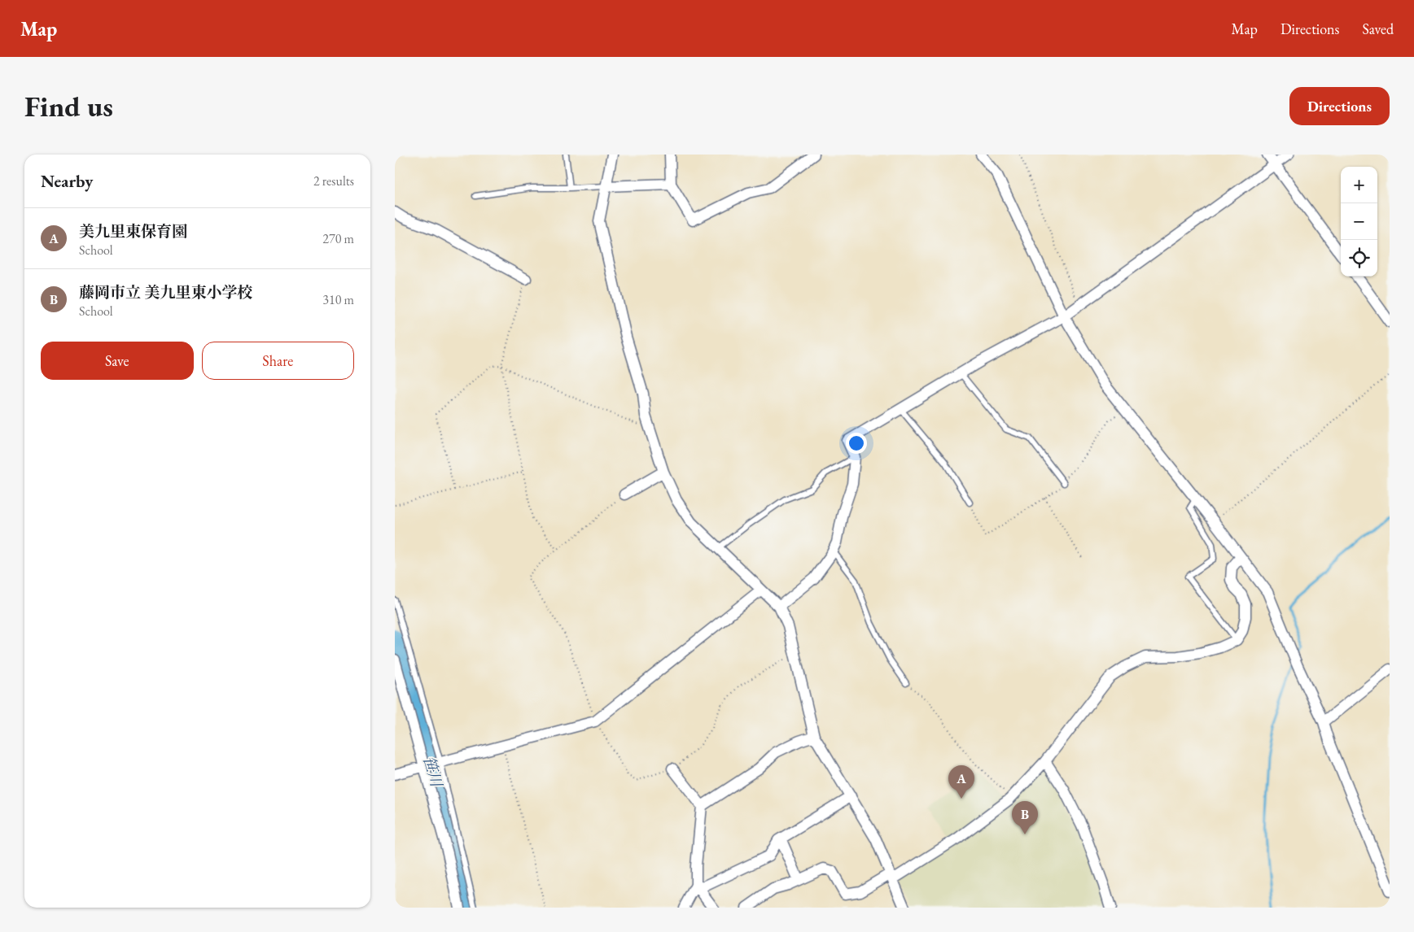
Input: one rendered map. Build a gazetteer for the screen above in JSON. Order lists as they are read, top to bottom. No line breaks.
{"water":["笹川"],"page":{"header":"Map","nav":["Map","Directions","Saved"],"buttons":["Directions",["Save","Share"]],"title":"Find us","heading":["Nearby","2 results"],"map_buttons":["+","−"],"list":[{"mark":"A","name":"美九里東保育園","note":"School","value":"270 m"},{"mark":"B","name":"藤岡市立 美九里東小学校","note":"School","value":"310 m"}],"pins":["A","B"]}}
